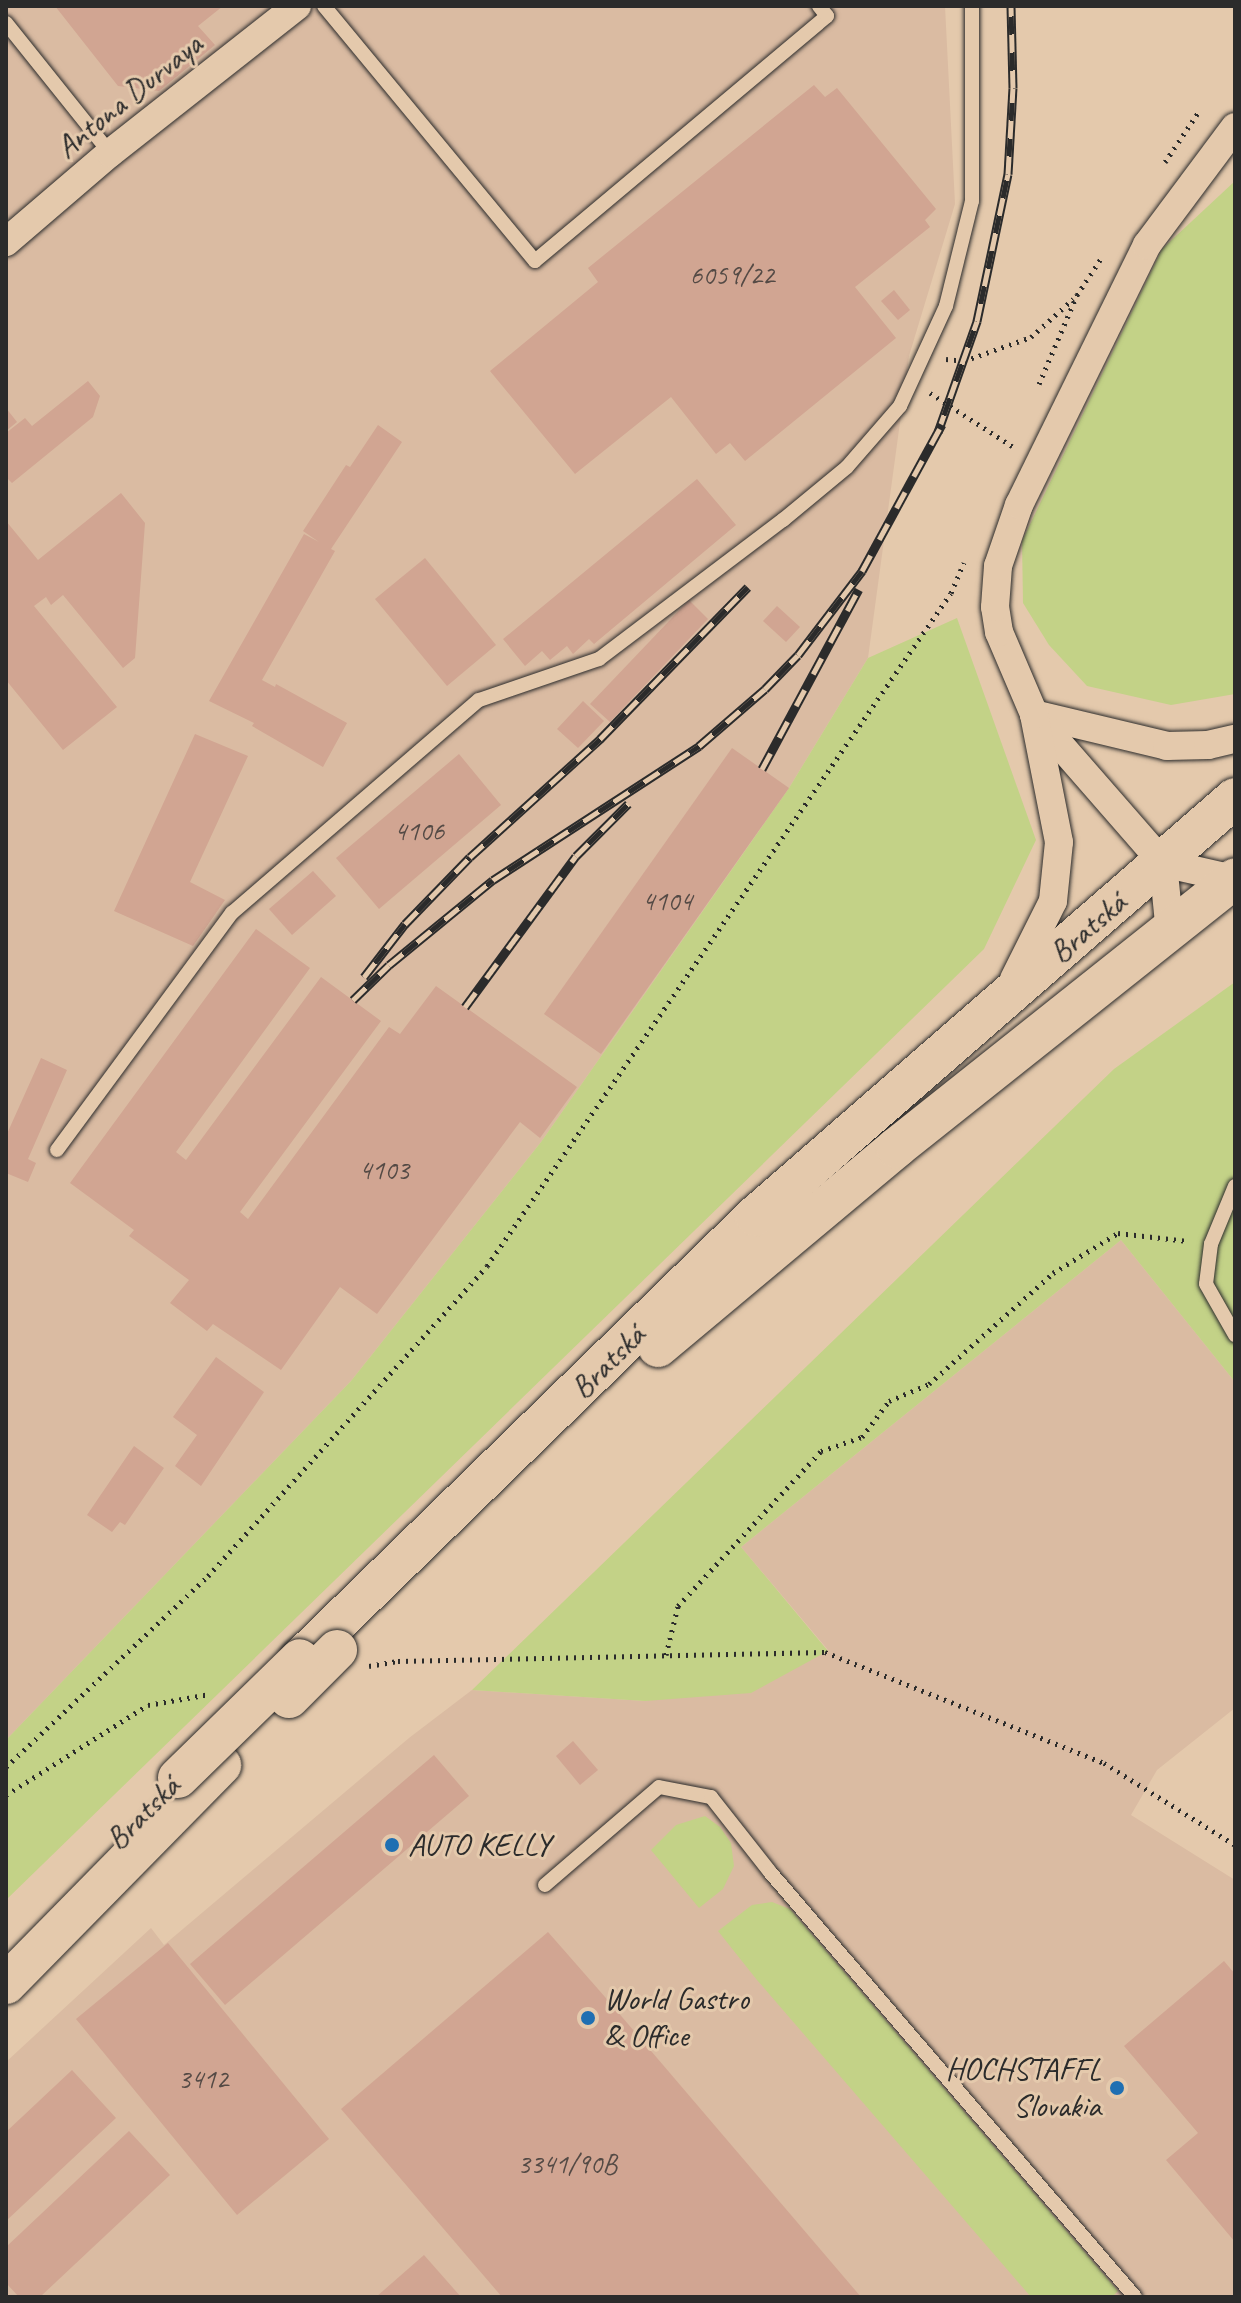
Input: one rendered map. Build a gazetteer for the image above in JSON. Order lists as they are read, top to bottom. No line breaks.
{"streets":{"main road":["Bratská"],"street":["Antona Durvaya"]},"places":["AUTO KELLY","World Gastro & Office","HOCHSTAFFL Slovakia"],"house_numbers":["6059/22","4106","4104","4103","3412","3341/90B"]}
